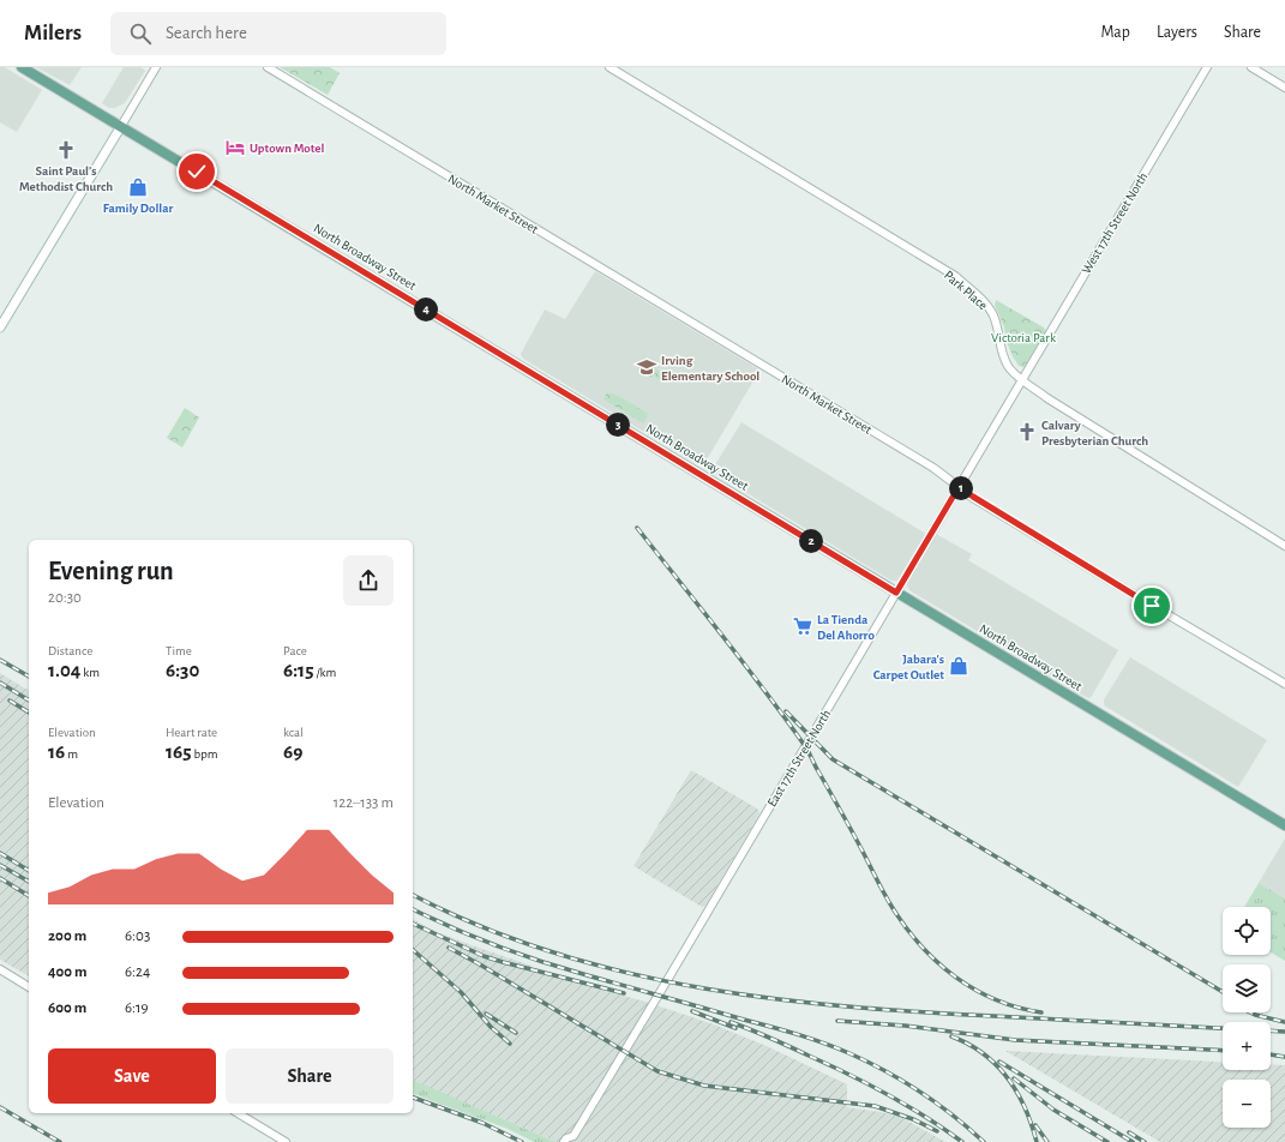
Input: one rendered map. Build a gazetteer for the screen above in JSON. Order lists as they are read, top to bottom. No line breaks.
{"streets":{"main road":["North Broadway Street"],"street":["North Market Street","West 17th Street North","Park Place","East 17th Street North"]},"crossings":[["North Market Street","East 17th Street North"],["West 17th Street North","Park Place"],["West 17th Street North","East 17th Street North"],["North Broadway Street","East 17th Street North"],["Park Place","East 17th Street North"]],"parks":["Victoria Park"],"places":{"hotel":["Uptown Motel"],"church":["Saint Paul's Methodist Church","Calvary Presbyterian Church"],"shop":["Family Dollar","Jabara's Carpet Outlet"],"school or university":["Irving Elementary School"],"supermarket":["La Tienda Del Ahorro"]},"page":{"header":"Milers","search":"Search here","nav":["Map","Layers","Share"],"pins":["4","3","1","2"],"heading":["Evening run","20:30"],"stats":[["Distance","1.04 km"],["Time","6:30"],["Pace","6:15 /km"],["Elevation","16 m"],["Heart rate","165 bpm"],["kcal","69"]],"chart":["Elevation","122–133 m"],"map_buttons":["+","−"],"list":[{"name":"200 m","note":"6:03"},{"name":"400 m","note":"6:24"},{"name":"600 m","note":"6:19"}],"buttons":["Save","Share"]}}
